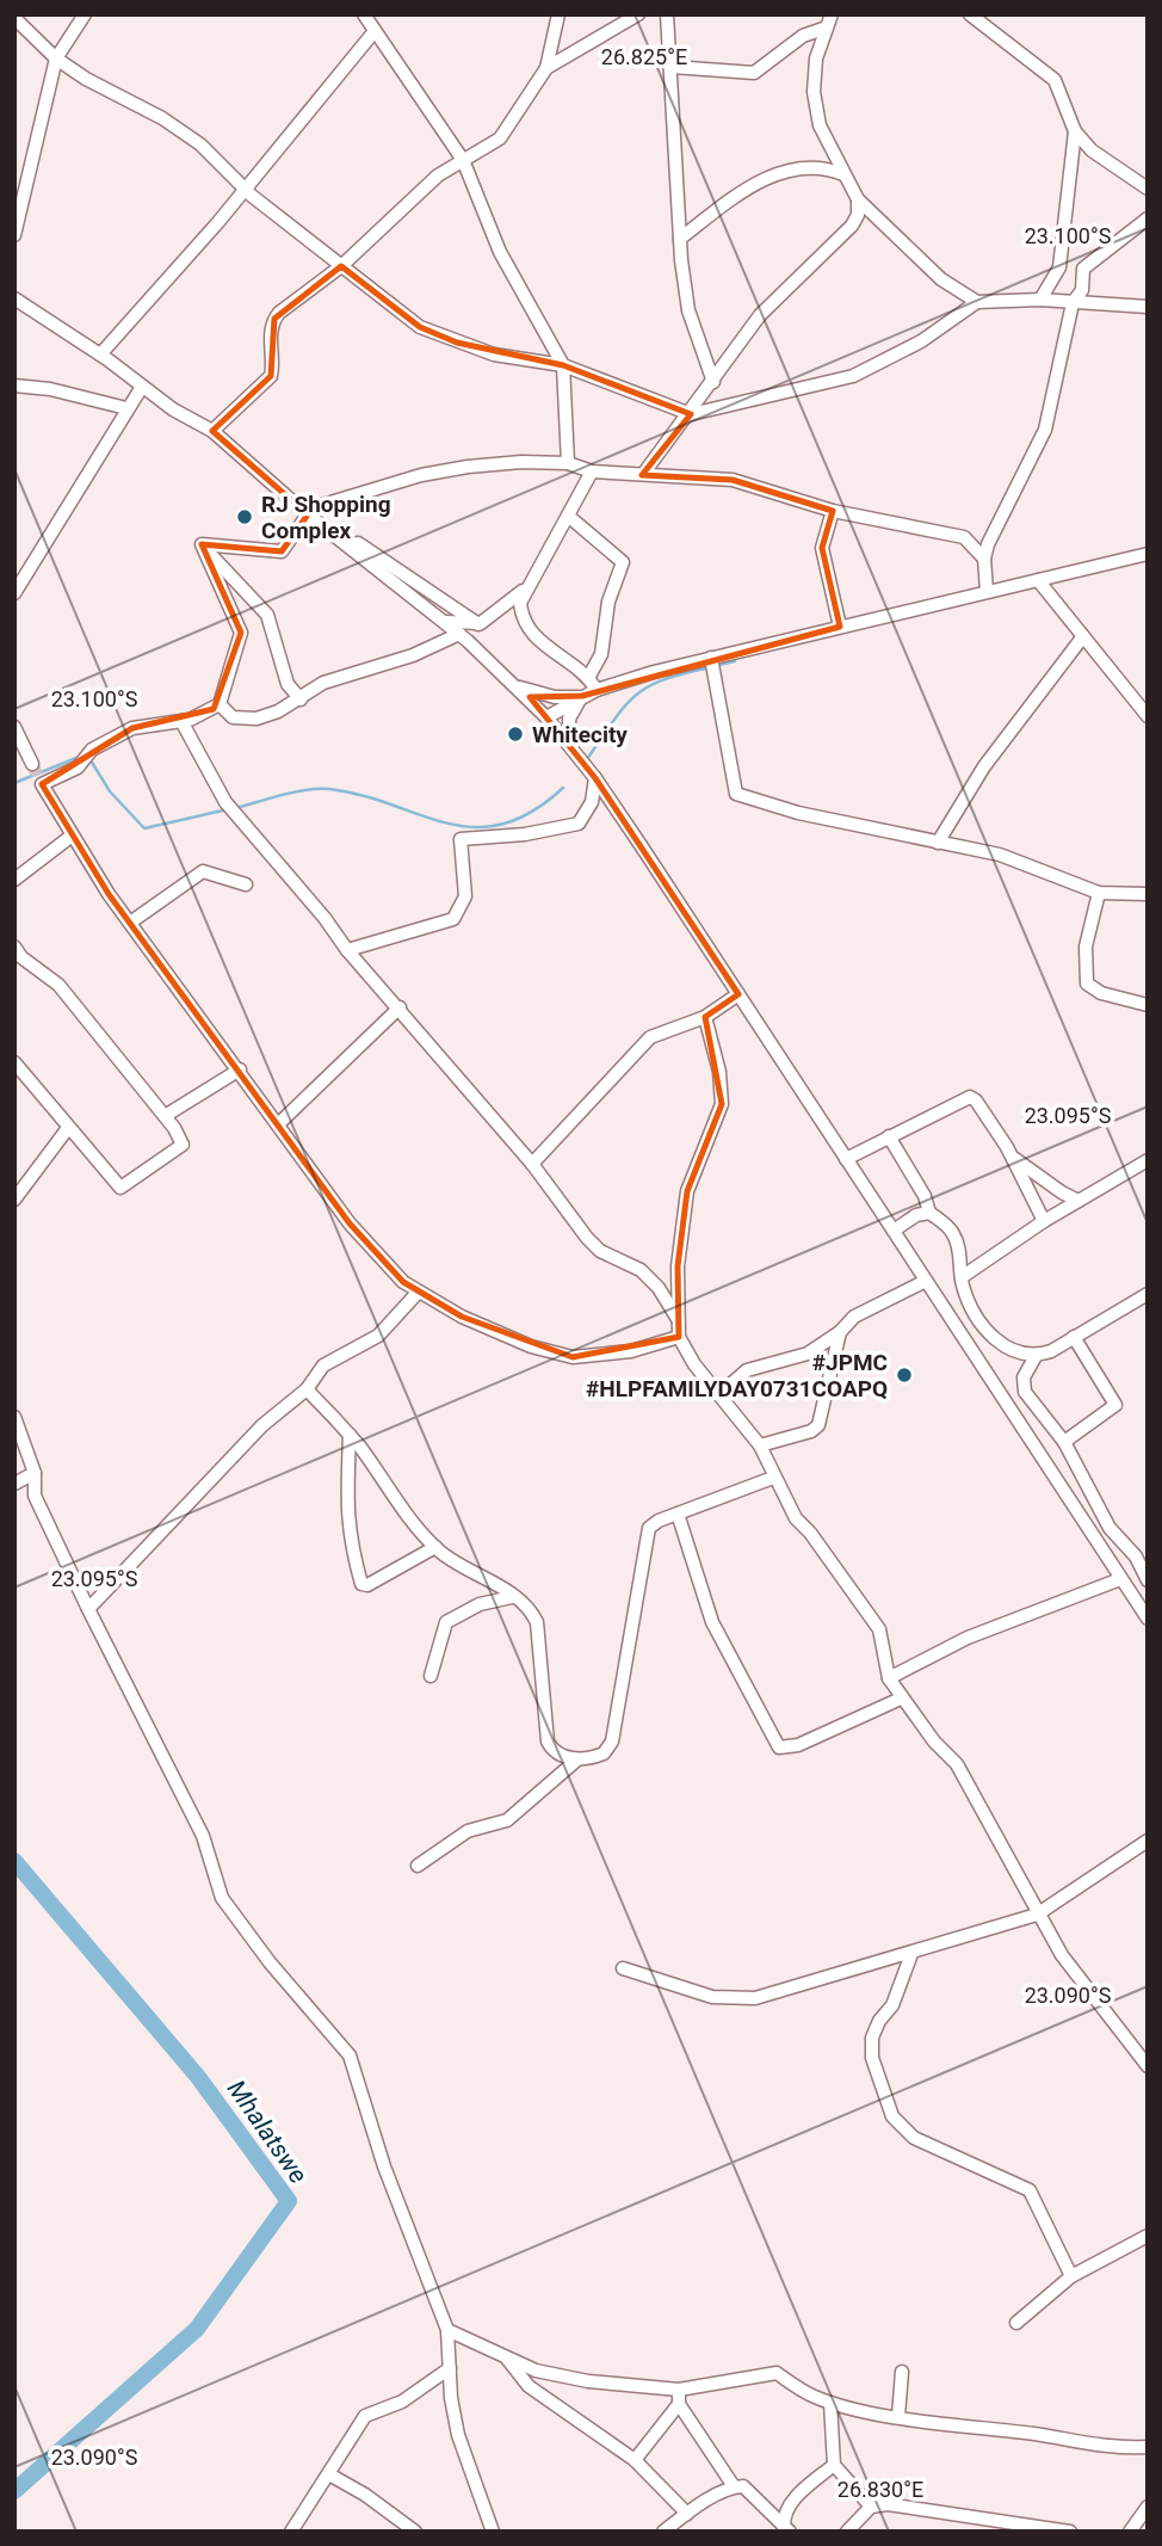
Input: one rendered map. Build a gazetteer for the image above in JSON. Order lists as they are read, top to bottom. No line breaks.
{"water":["Mhalatswe"],"places":["RJ Shopping Complex","Whitecity","#JPMC #HLPFAMILYDAY0731COAPQ"],"coordinates":["26.825°E","23.100°S","23.095°S","23.090°S","26.830°E"]}
